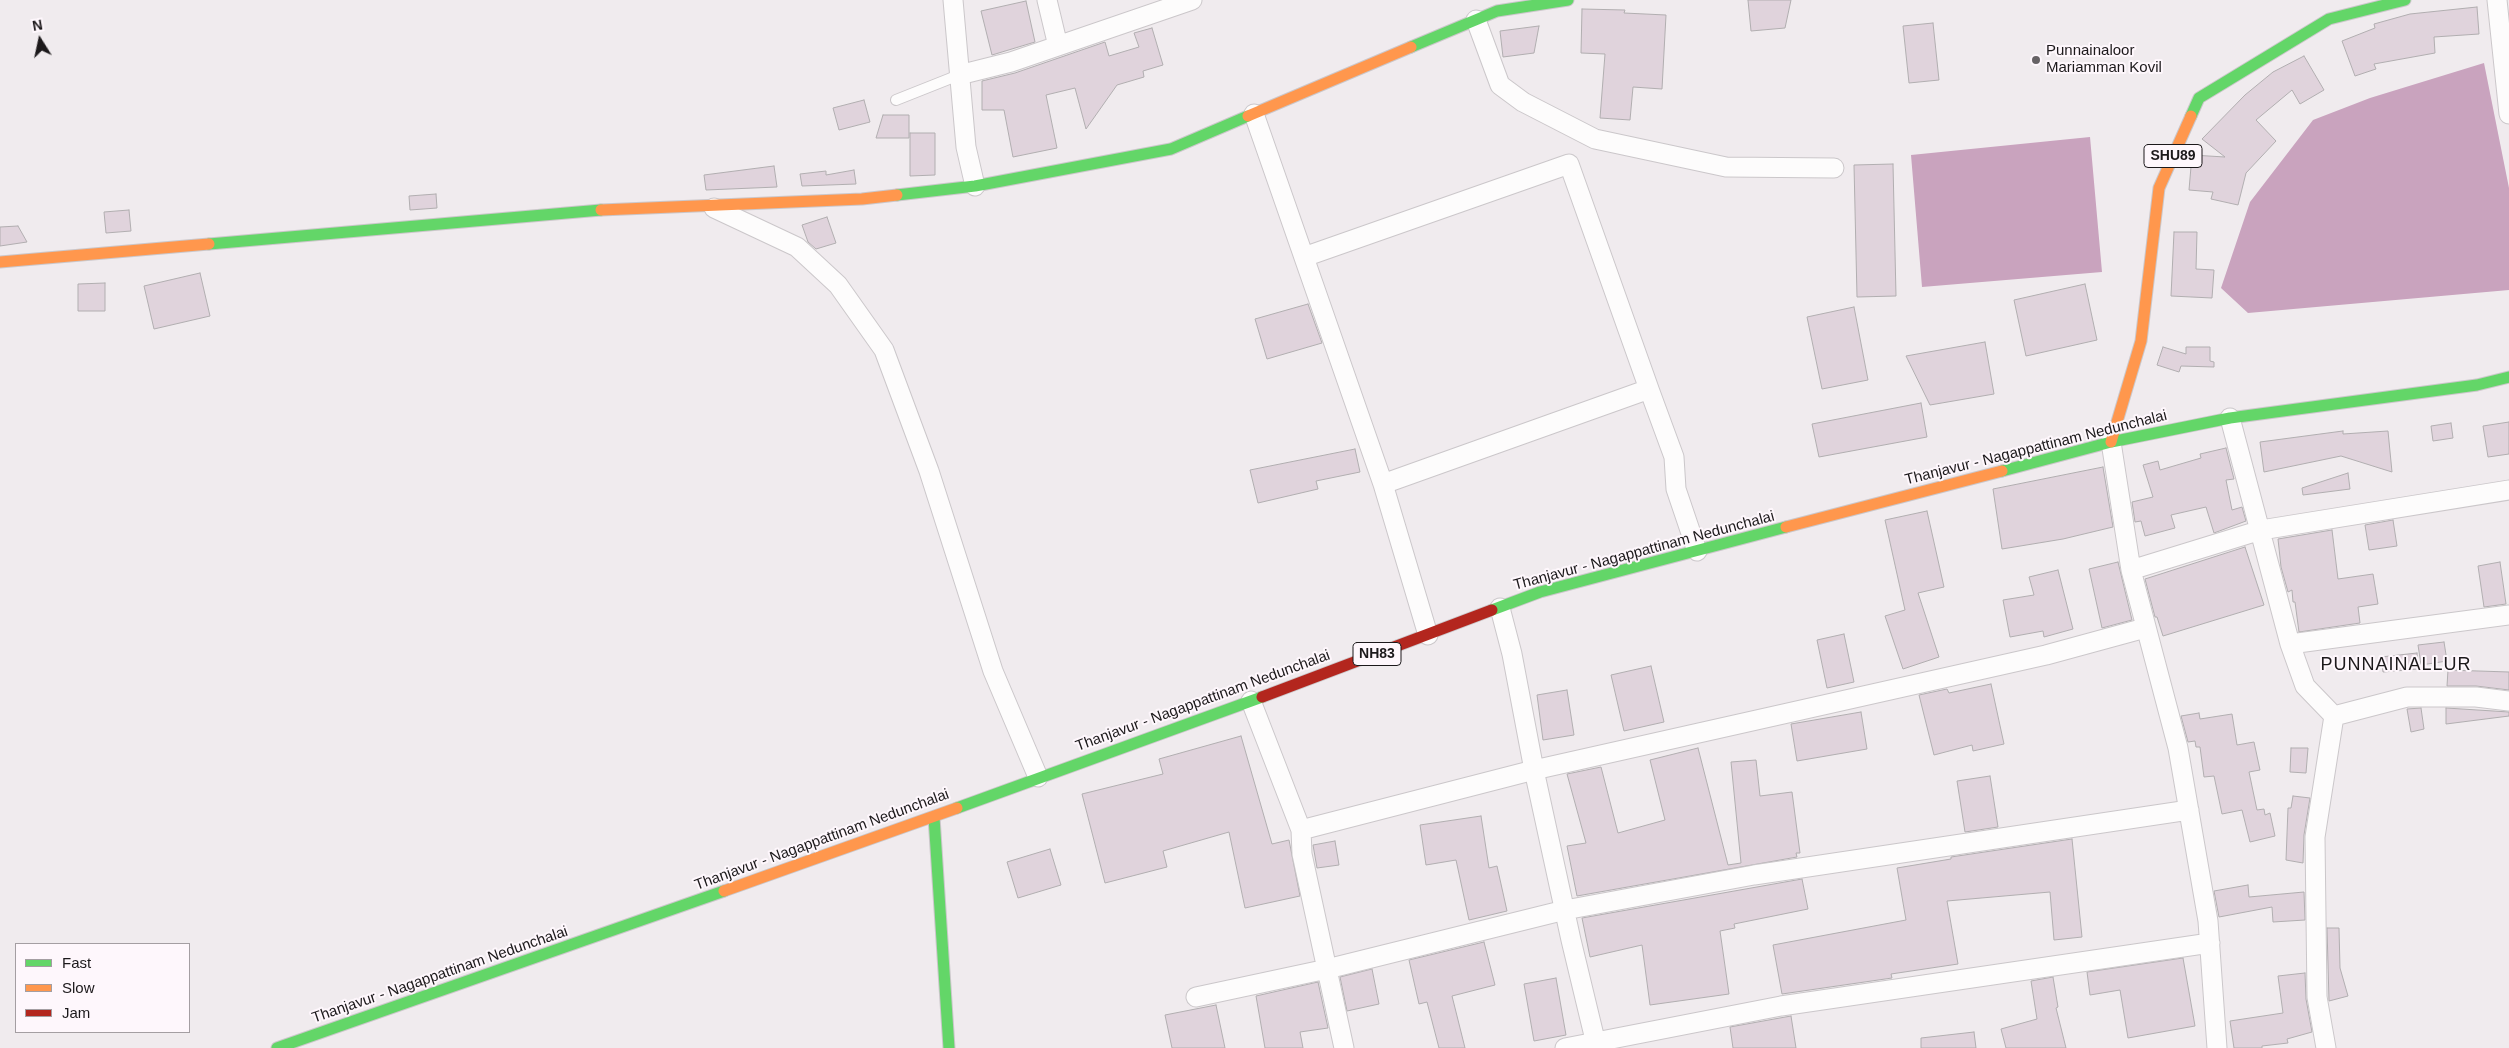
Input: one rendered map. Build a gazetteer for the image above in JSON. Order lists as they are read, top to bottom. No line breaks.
{"streets":{"main road":["SHU89","Thanjavur - Nagappattinam Nedunchalai","NH83"]},"crossings":[["SHU89","Thanjavur - Nagappattinam Nedunchalai"]],"districts":["PUNNAINALLUR"],"places":["Punnainaloor Mariamman Kovil"],"legend":["Fast","Slow","Jam"],"north":"top"}
